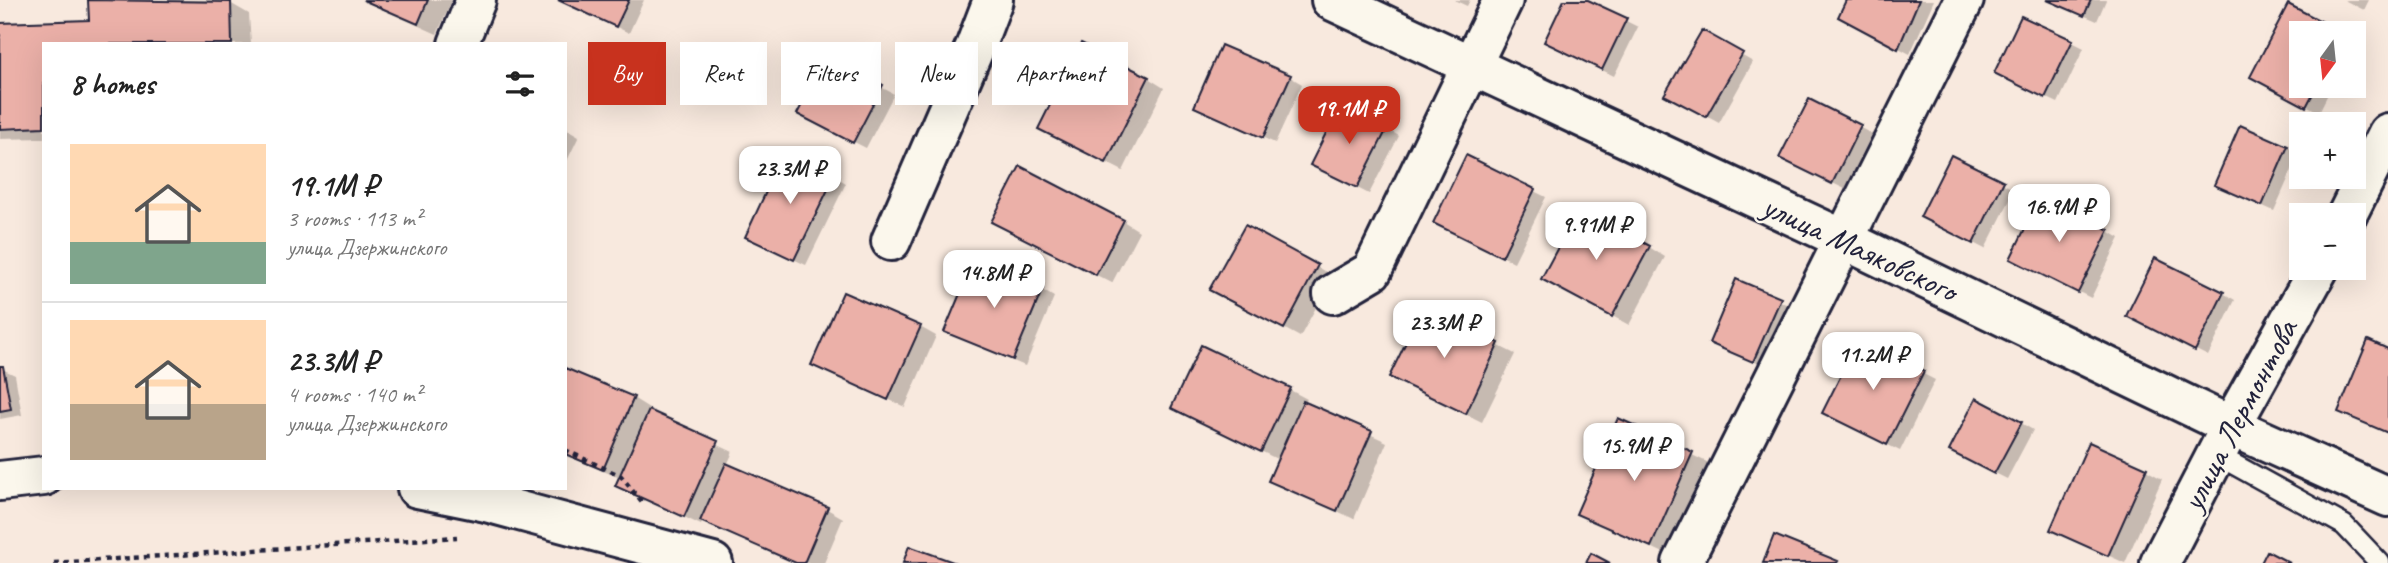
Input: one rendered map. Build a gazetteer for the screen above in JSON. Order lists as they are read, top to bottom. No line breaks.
{"streets":{"street":["улица Маяковского","улица Лермонтова"]},"crossings":[["улица Маяковского","улица Лермонтова"]],"north":"bottom","page":{"map_buttons":["+","−"],"chip":["Buy","Rent","Filters","New","Apartment"],"heading":"8 homes","price":["19.1M ₽","23.3M ₽","16.9M ₽","9.91M ₽","14.8M ₽","23.3M ₽","11.2M ₽","15.9M ₽"],"list":[{"name":"19.1M ₽","note":"3 rooms · 113 m² · улица Дзержинского"},{"name":"23.3M ₽","note":"4 rooms · 140 m² · улица Дзержинского"}]}}
